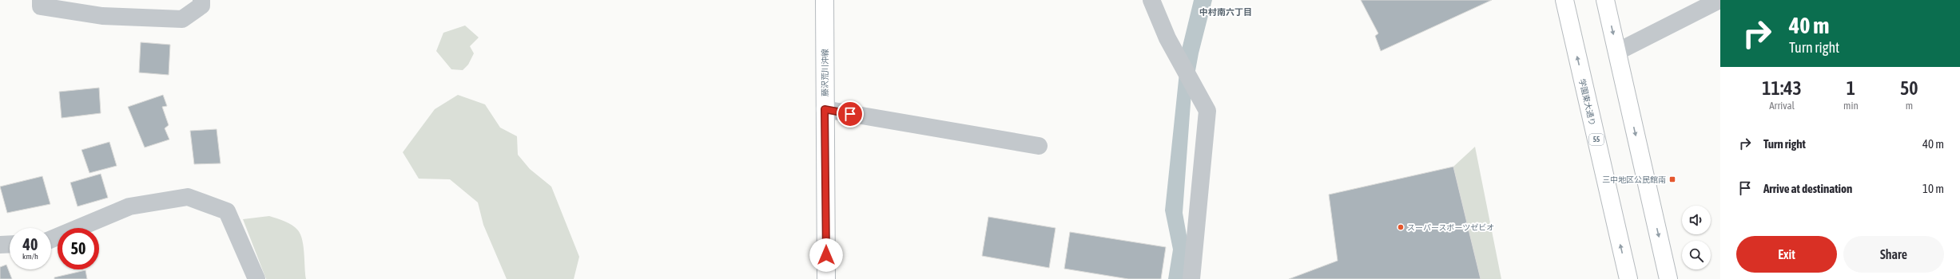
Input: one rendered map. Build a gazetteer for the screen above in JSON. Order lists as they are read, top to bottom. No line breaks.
{"streets":{"main road":["藤沢荒川沖線","学園東大通り","55"]},"districts":["中村南六丁目"],"places":{"transit":["三中地区公民館南"],"other":["スーパースポーツゼビオ"]},"page":{"turn":["40 m","Turn right"],"eta":["11:43","Arrival","1","min","50","m"],"list":[{"name":"Turn right","value":"40 m"},{"name":"Arrive at destination","value":"10 m"}],"speed":"40 km/h","limit":"50","buttons":["Exit","Share"]}}
